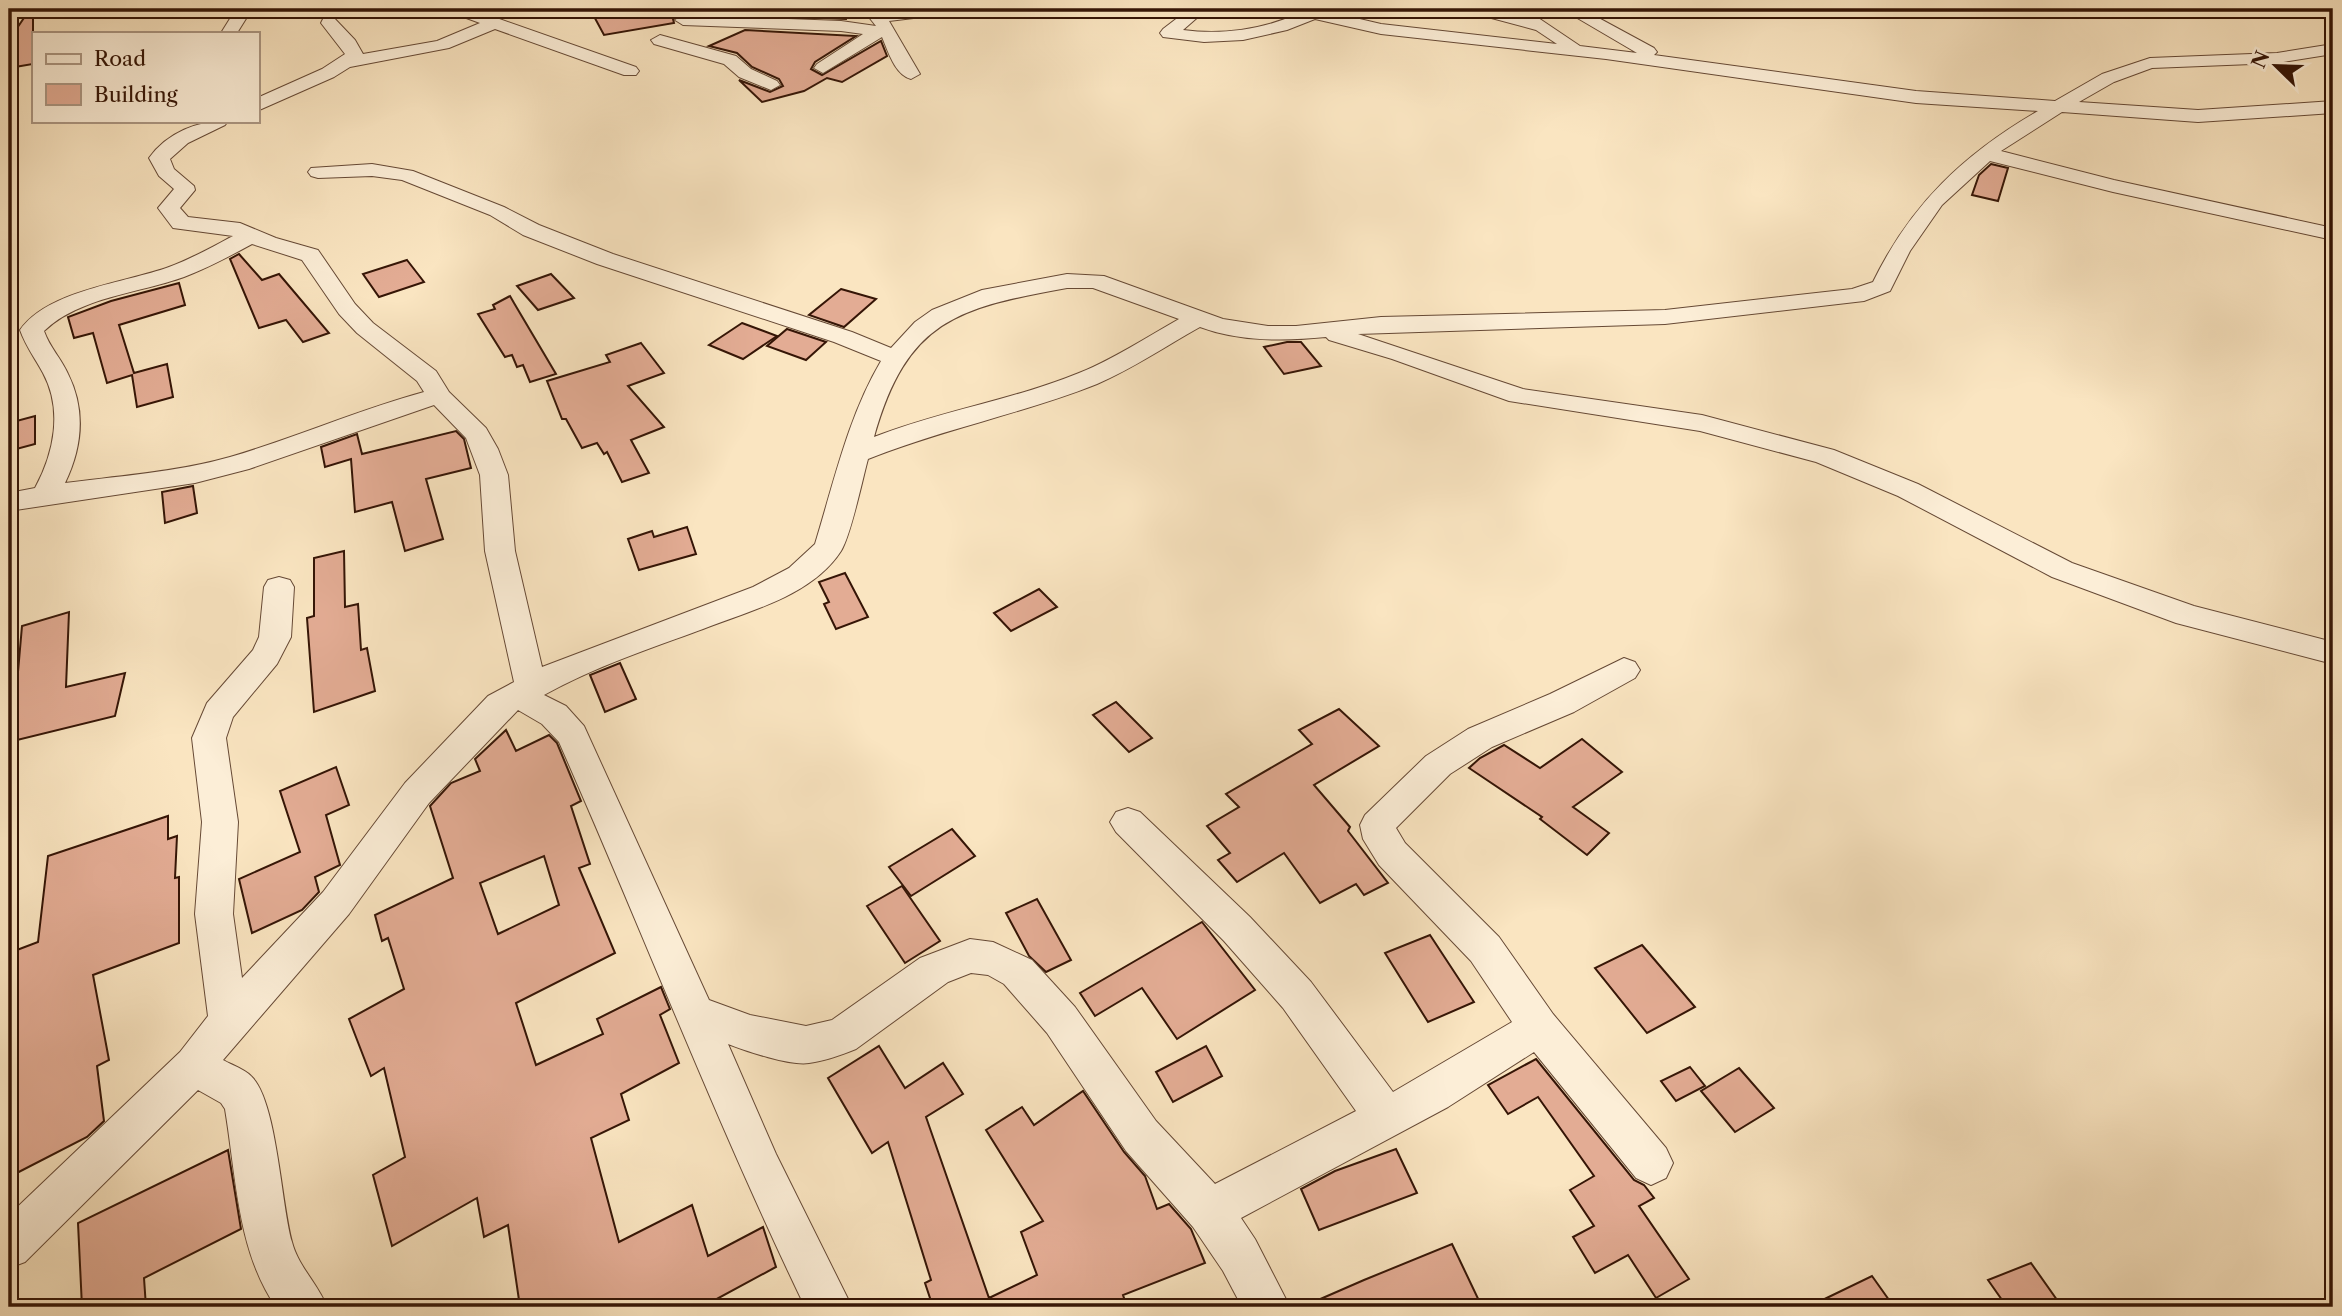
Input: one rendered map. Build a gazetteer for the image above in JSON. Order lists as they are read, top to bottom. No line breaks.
{"legend":["Road","Building"],"north":"top left"}
